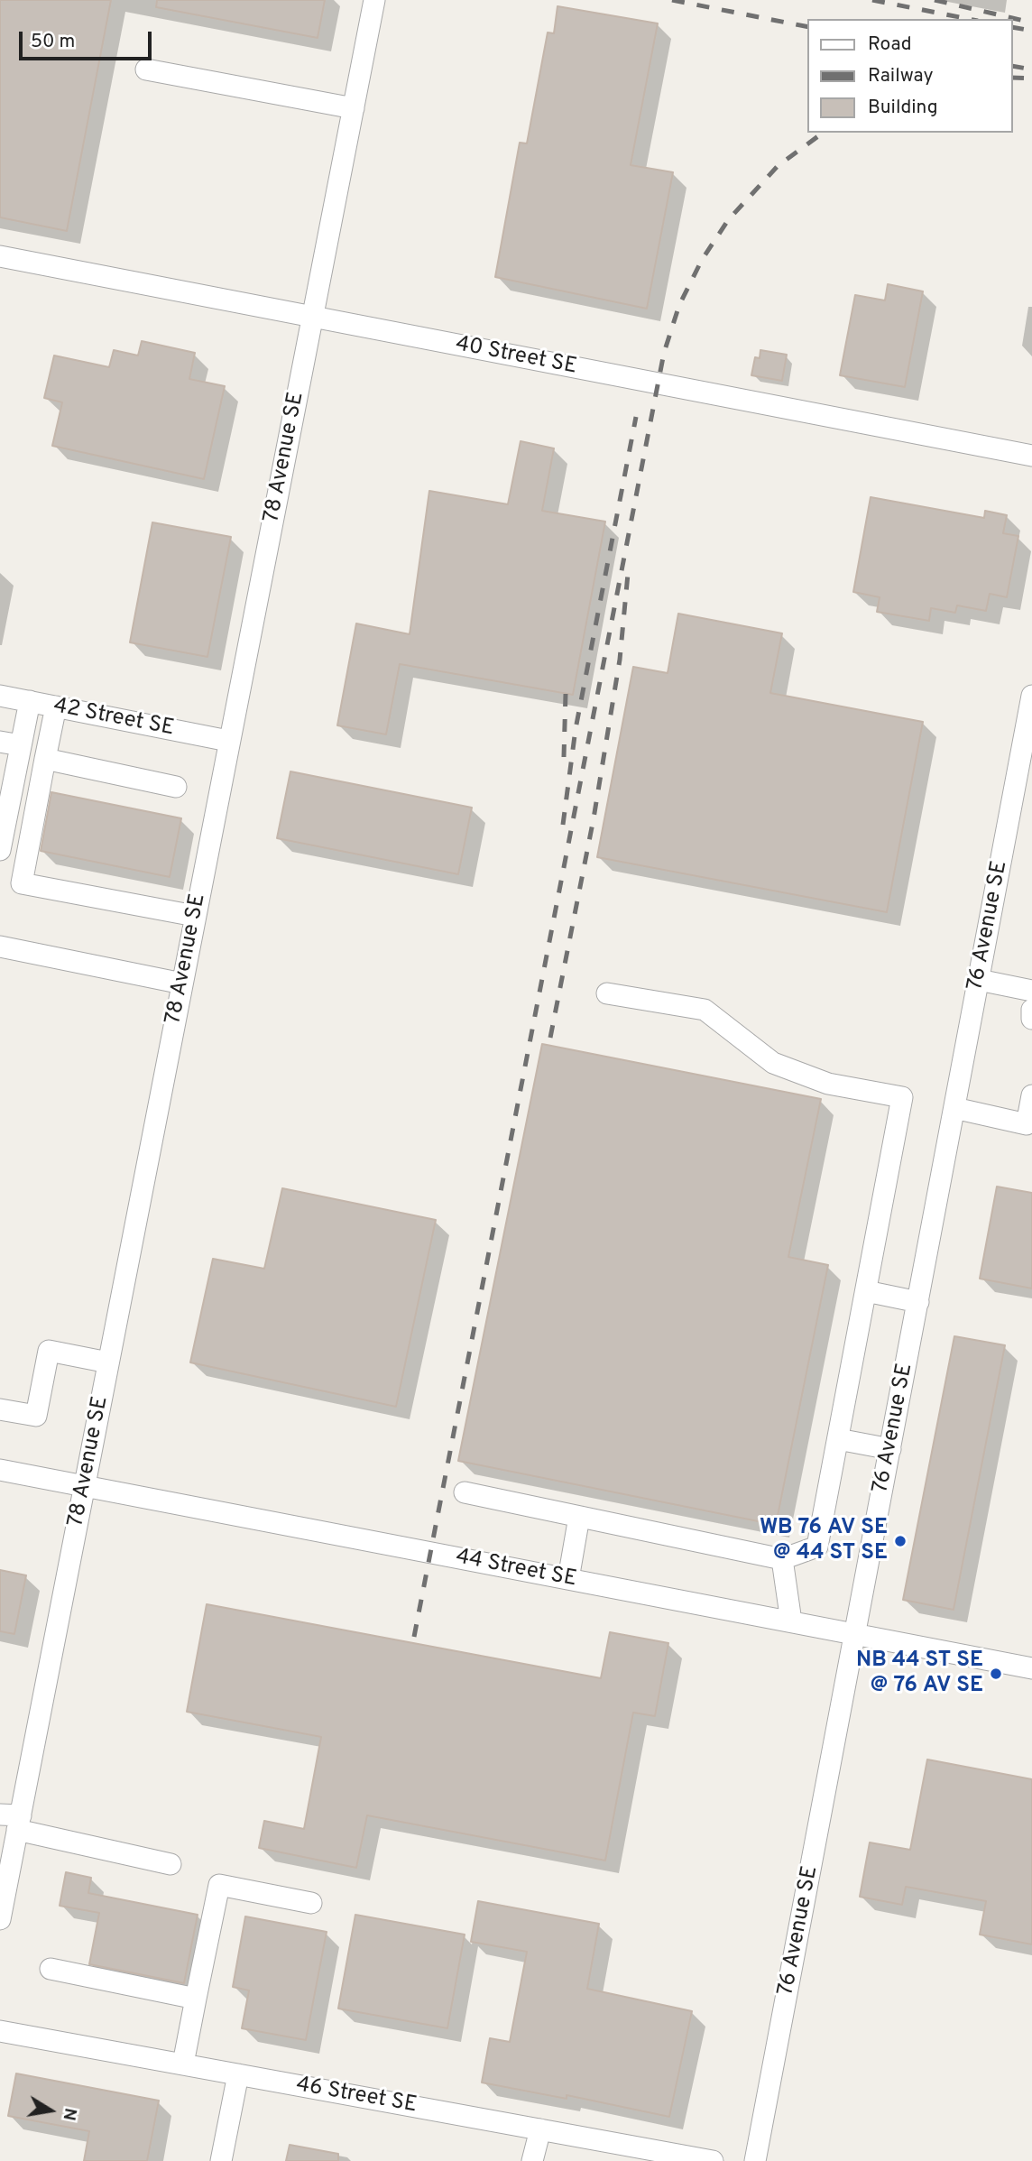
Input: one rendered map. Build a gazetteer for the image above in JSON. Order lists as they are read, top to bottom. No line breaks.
{"streets":{"street":["40 Street SE","78 Avenue SE","42 Street SE","76 Avenue SE","44 Street SE","46 Street SE"]},"crossings":[["40 Street SE","78 Avenue SE"],["78 Avenue SE","42 Street SE"],["78 Avenue SE","44 Street SE"],["76 Avenue SE","44 Street SE"]],"places":["WB 76 AV SE @ 44 ST SE","NB 44 ST SE @ 76 AV SE"],"legend":["Road","Railway","Building"],"scale_bar":"50 m","north":"right"}
